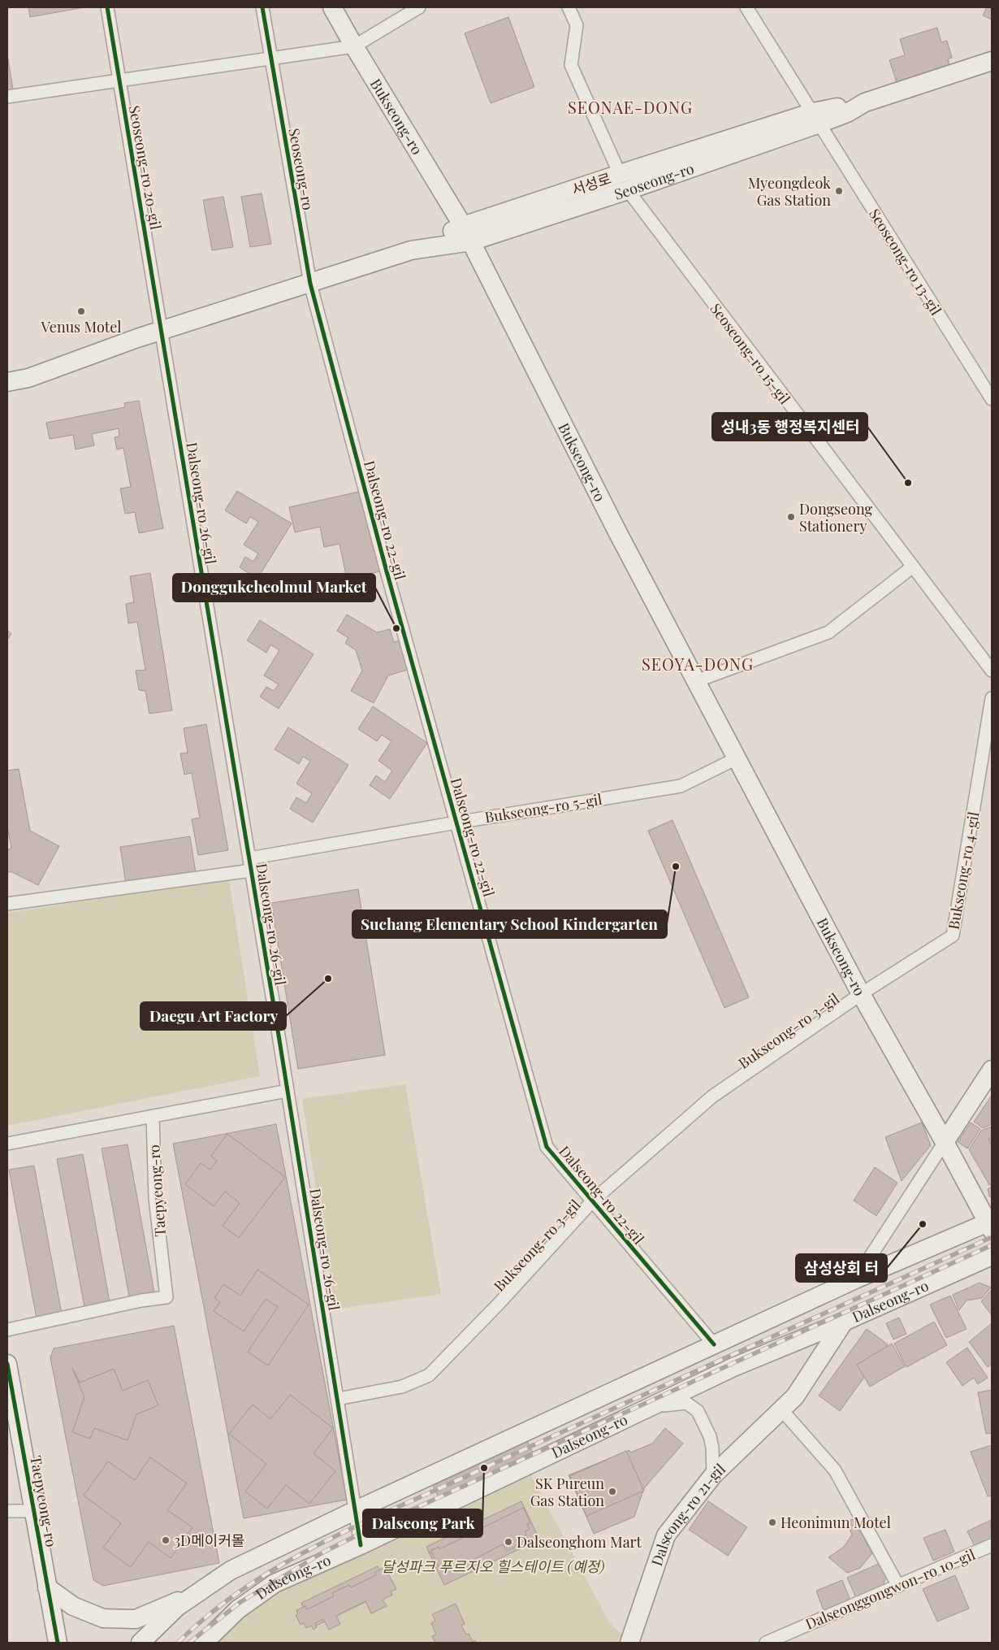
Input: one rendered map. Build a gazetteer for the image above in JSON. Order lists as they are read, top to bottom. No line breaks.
{"streets":{"street":["Bukseong-ro","Seoseong-ro 20-gil","Seoseong-ro","서성로","Seoseong-ro 13-gil","Seoseong-ro 15-gil","Dalseong-ro 26-gil","Dalseong-ro 22-gil","Bukseong-ro 5-gil","Bukseong-ro 4-gil","Bukseong-ro 3-gil","Taepyeong-ro","Dalseong-ro","Dalseong-ro 21-gil","Dalseonggongwon-ro 10-gil"]},"crossings":[["Bukseong-ro","Seoseong-ro"],["Bukseong-ro","서성로"],["Bukseong-ro","Bukseong-ro 5-gil"],["Bukseong-ro","Bukseong-ro 4-gil"],["Bukseong-ro","Bukseong-ro 3-gil"],["Seoseong-ro 20-gil","Seoseong-ro"],["Seoseong-ro 20-gil","Dalseong-ro 26-gil"],["Seoseong-ro","서성로"],["Seoseong-ro","Seoseong-ro 13-gil"],["Seoseong-ro","Seoseong-ro 15-gil"],["Seoseong-ro","Dalseong-ro 26-gil"],["Seoseong-ro","Dalseong-ro 22-gil"],["서성로","Seoseong-ro 13-gil"],["Dalseong-ro 26-gil","Bukseong-ro 5-gil"],["Dalseong-ro 26-gil","Bukseong-ro 3-gil"],["Dalseong-ro 26-gil","Dalseong-ro"],["Dalseong-ro 22-gil","Bukseong-ro 5-gil"],["Dalseong-ro 22-gil","Bukseong-ro 3-gil"],["Bukseong-ro 4-gil","Bukseong-ro 3-gil"],["Dalseong-ro","Dalseong-ro 21-gil"]],"districts":["SEONAE-DONG","SEOYA-DONG"],"parks":["달성파크 푸르지오 힐스테이트 (예정)"],"places":["Myeongdeok Gas Station","Venus Motel","성내3동 행정복지센터","Dongseong Stationery","Donggukcheolmul Market","Suchang Elementary School Kindergarten","Daegu Art Factory","삼성상회 터","Dalseong Park","SK Pureun Gas Station","Heonimun Motel","3D메이커몰","Dalseonghom Mart"]}
